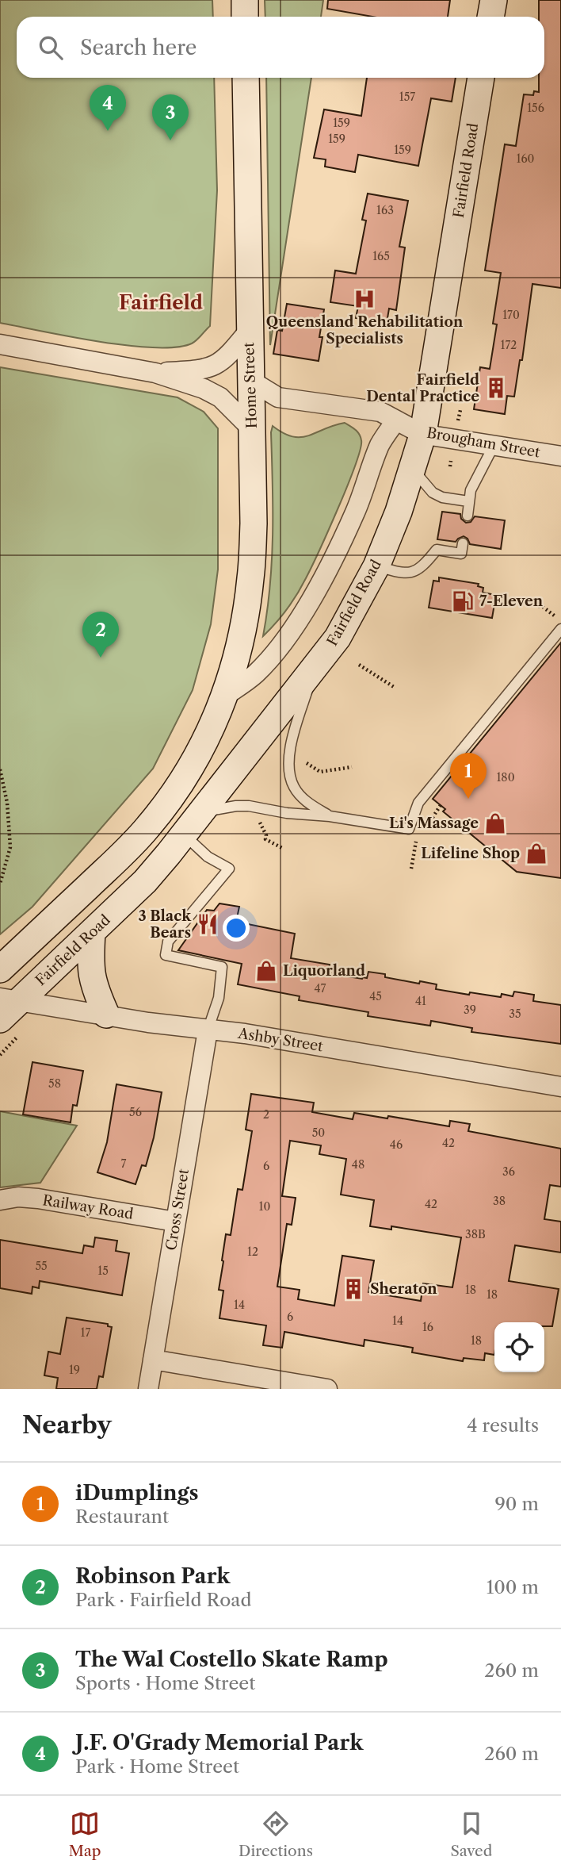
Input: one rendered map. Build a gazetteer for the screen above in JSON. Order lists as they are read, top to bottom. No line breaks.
{"streets":{"main road":["Fairfield Road","Home Street"],"street":["Brougham Street","Ashby Street","Railway Road","Cross Street"]},"crossings":[["Fairfield Road","Brougham Street"],["Fairfield Road","Ashby Street"],["Home Street","Brougham Street"],["Ashby Street","Cross Street"],["Railway Road","Cross Street"]],"districts":["Fairfield"],"places":{"hospital":["Queensland Rehabilitation Specialists"],"building":["Fairfield Dental Practice","Sheraton"],"fuel station":["7-Eleven"],"shop":["Li's Massage","Lifeline Shop","Liquorland"],"restaurant":["3 Black Bears"]},"house_numbers":["157","156","159","159","159","160","163","165","170","172","180","47","45","41","39","35","58","56","2","50","42","46","7","48","6","36","38","42","10","38B","12","55","15","18","18","14","6","14","16","17","18","19"],"page":{"search":"Search here","pins":["4","3","2","1"],"heading":["Nearby","4 results"],"list":[{"mark":"1","name":"iDumplings","note":"Restaurant","value":"90 m"},{"mark":"2","name":"Robinson Park","note":"Park · Fairfield Road","value":"100 m"},{"mark":"3","name":"The Wal Costello Skate Ramp","note":"Sports · Home Street","value":"260 m"},{"mark":"4","name":"J.F. O'Grady Memorial Park","note":"Park · Home Street","value":"260 m"}],"nav":["Map","Directions","Saved"]}}
